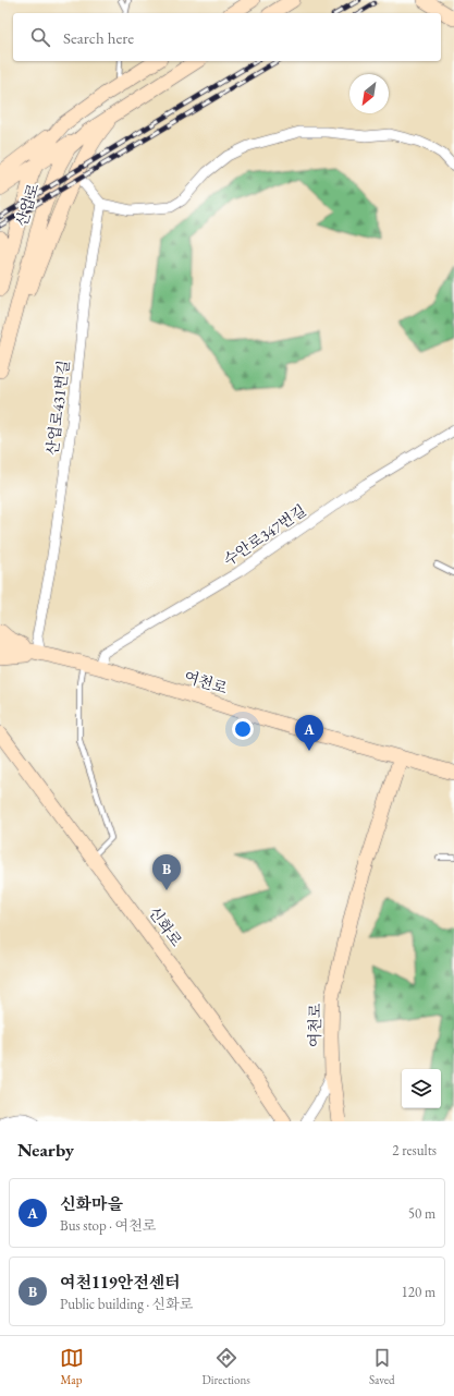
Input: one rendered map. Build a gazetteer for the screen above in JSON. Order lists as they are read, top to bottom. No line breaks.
{"streets":{"main road":["산업로","여천로","신화로"],"street":["산업로431번길","수안로347번길"]},"crossings":[["산업로431번길","여천로"],["수안로347번길","여천로"]],"north":"bottom left","page":{"search":"Search here","pins":["A","B"],"heading":["Nearby","2 results"],"list":[{"mark":"A","name":"신화마을","note":"Bus stop · 여천로","value":"50 m"},{"mark":"B","name":"여천119안전센터","note":"Public building · 신화로","value":"120 m"}],"nav":["Map","Directions","Saved"]}}
